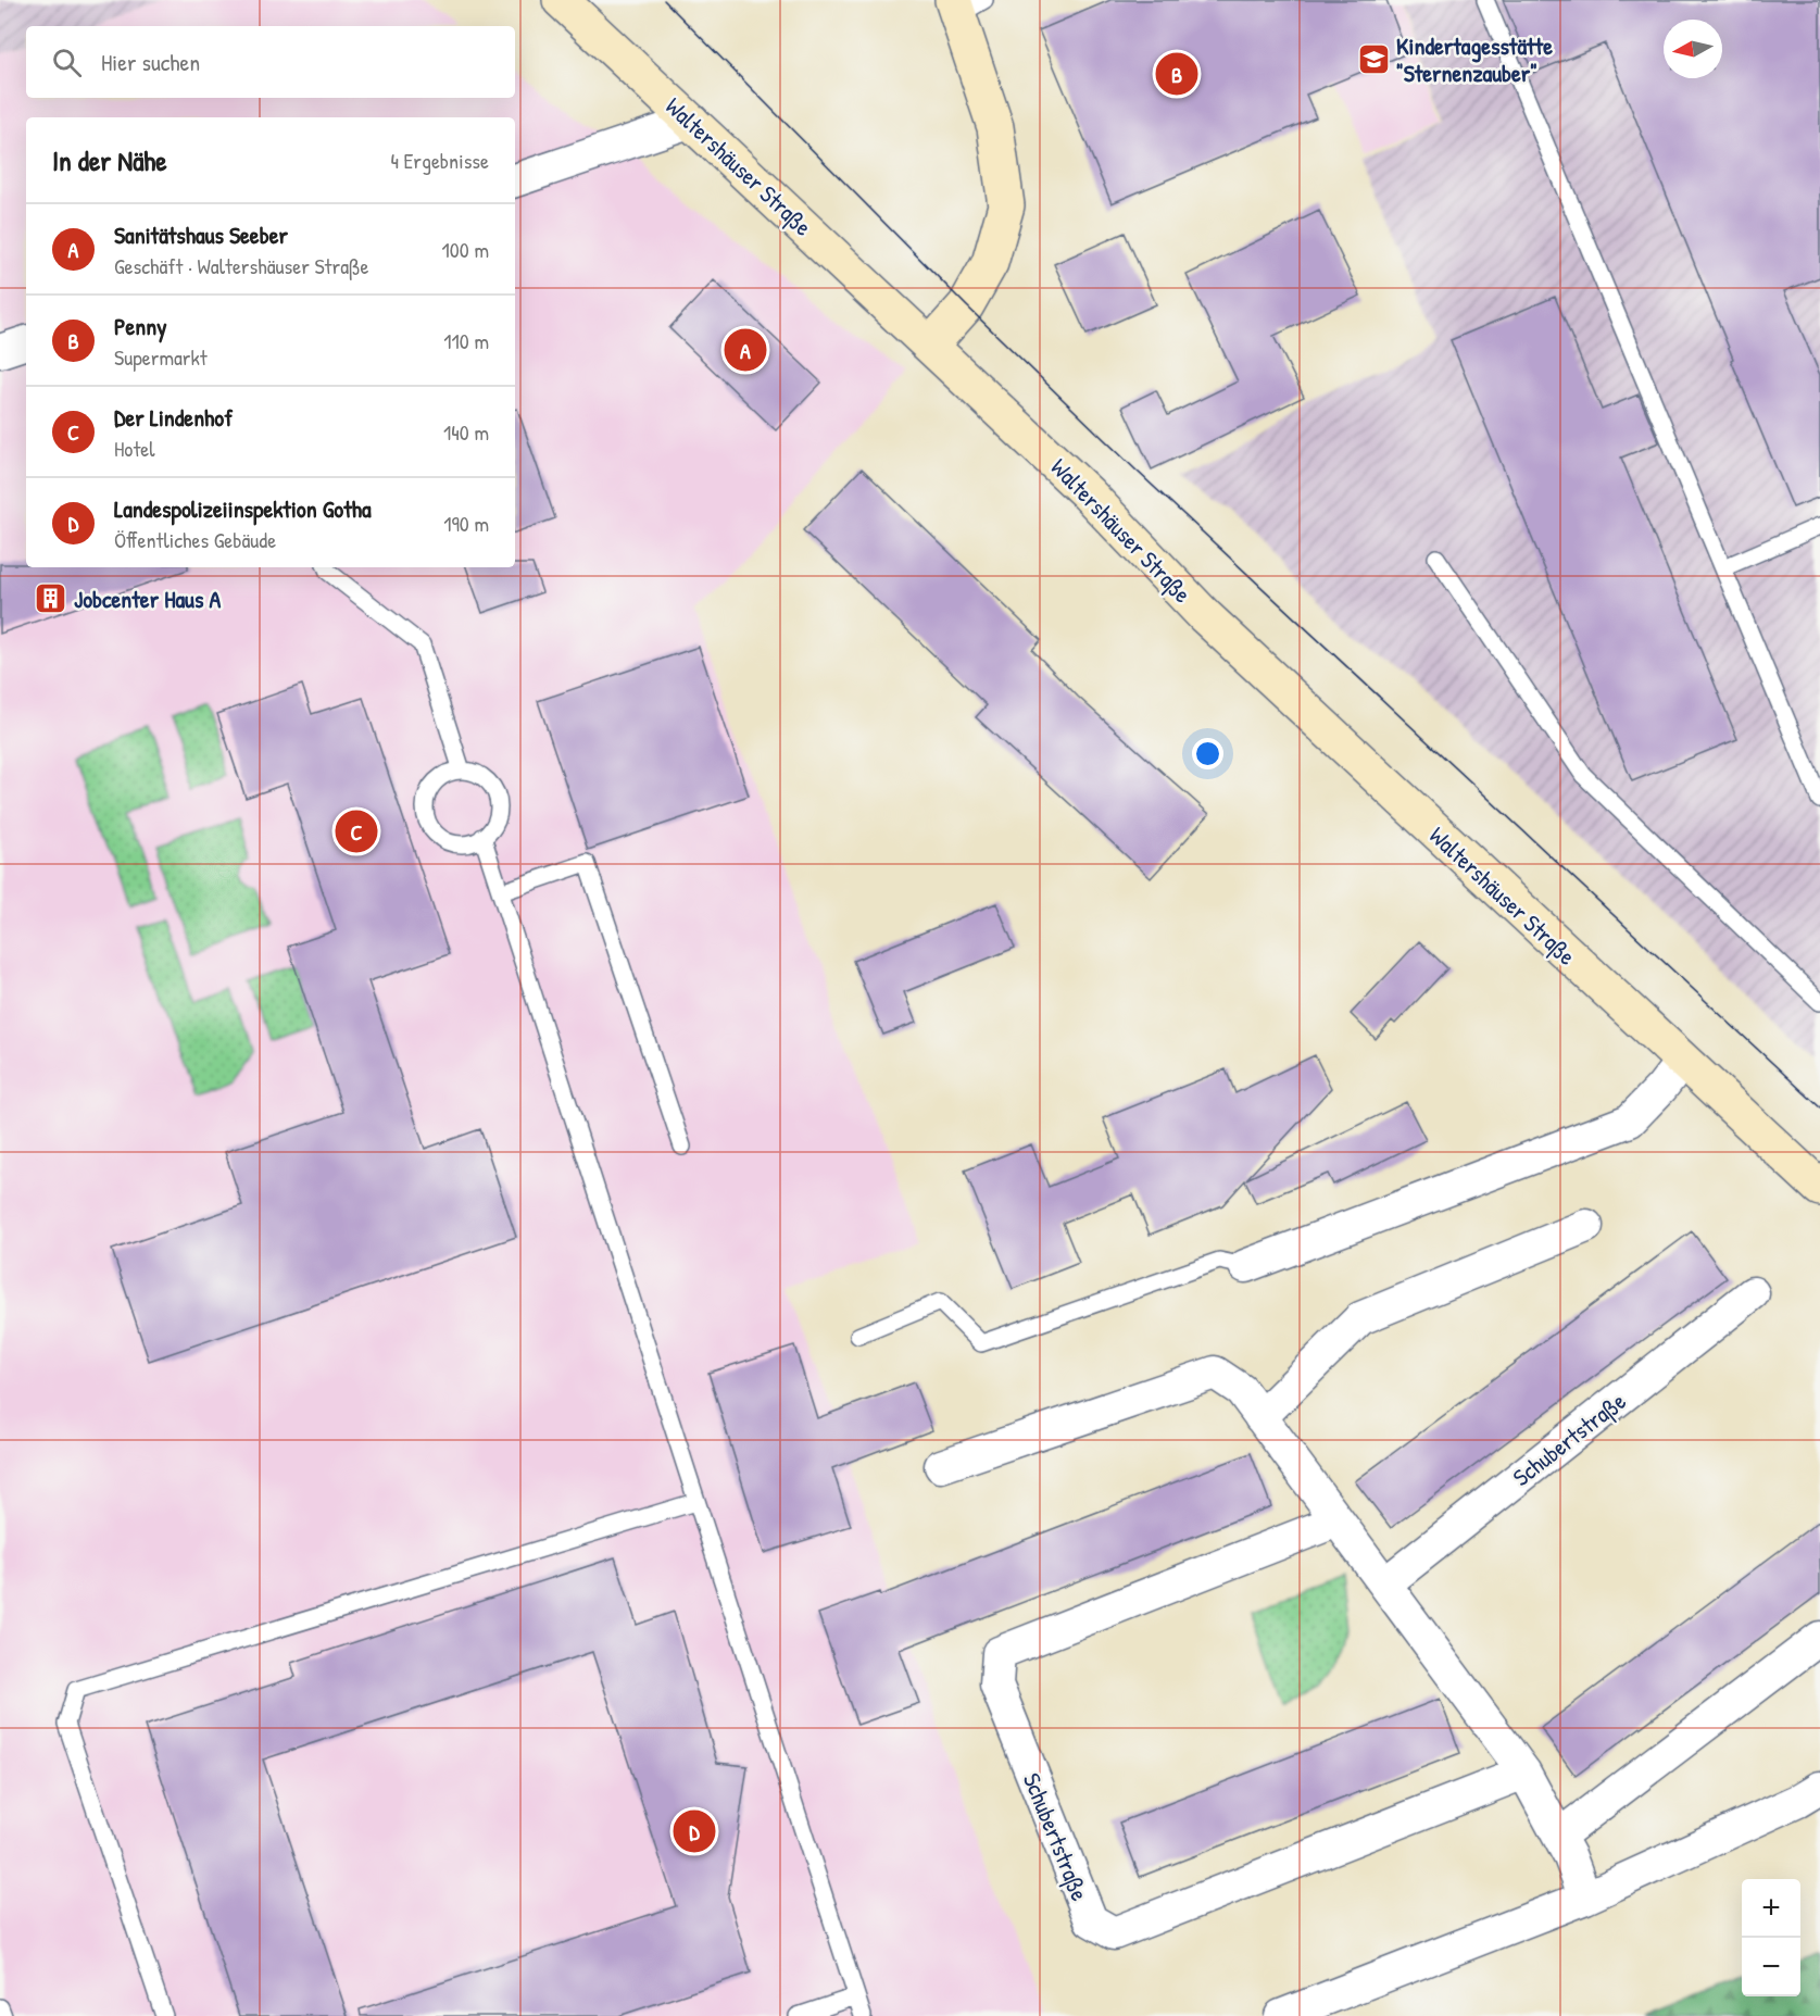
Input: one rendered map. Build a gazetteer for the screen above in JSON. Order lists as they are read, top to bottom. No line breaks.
{"streets":{"main road":["Waltershäuser Straße"],"street":["Schubertstraße"]},"places":{"school or university":["Kindertagesstätte \"Sternenzauber\""],"building":["Jobcenter Haus A"]},"north":"left","page":{"search":"Hier suchen","pins":["B","A","C","D"],"heading":["In der Nähe","4 Ergebnisse"],"list":[{"mark":"A","name":"Sanitätshaus Seeber","note":"Geschäft · Waltershäuser Straße","value":"100 m"},{"mark":"B","name":"Penny","note":"Supermarkt","value":"110 m"},{"mark":"C","name":"Der Lindenhof","note":"Hotel","value":"140 m"},{"mark":"D","name":"Landespolizeiinspektion Gotha","note":"Öffentliches Gebäude","value":"190 m"}],"map_buttons":["+","−"]}}
